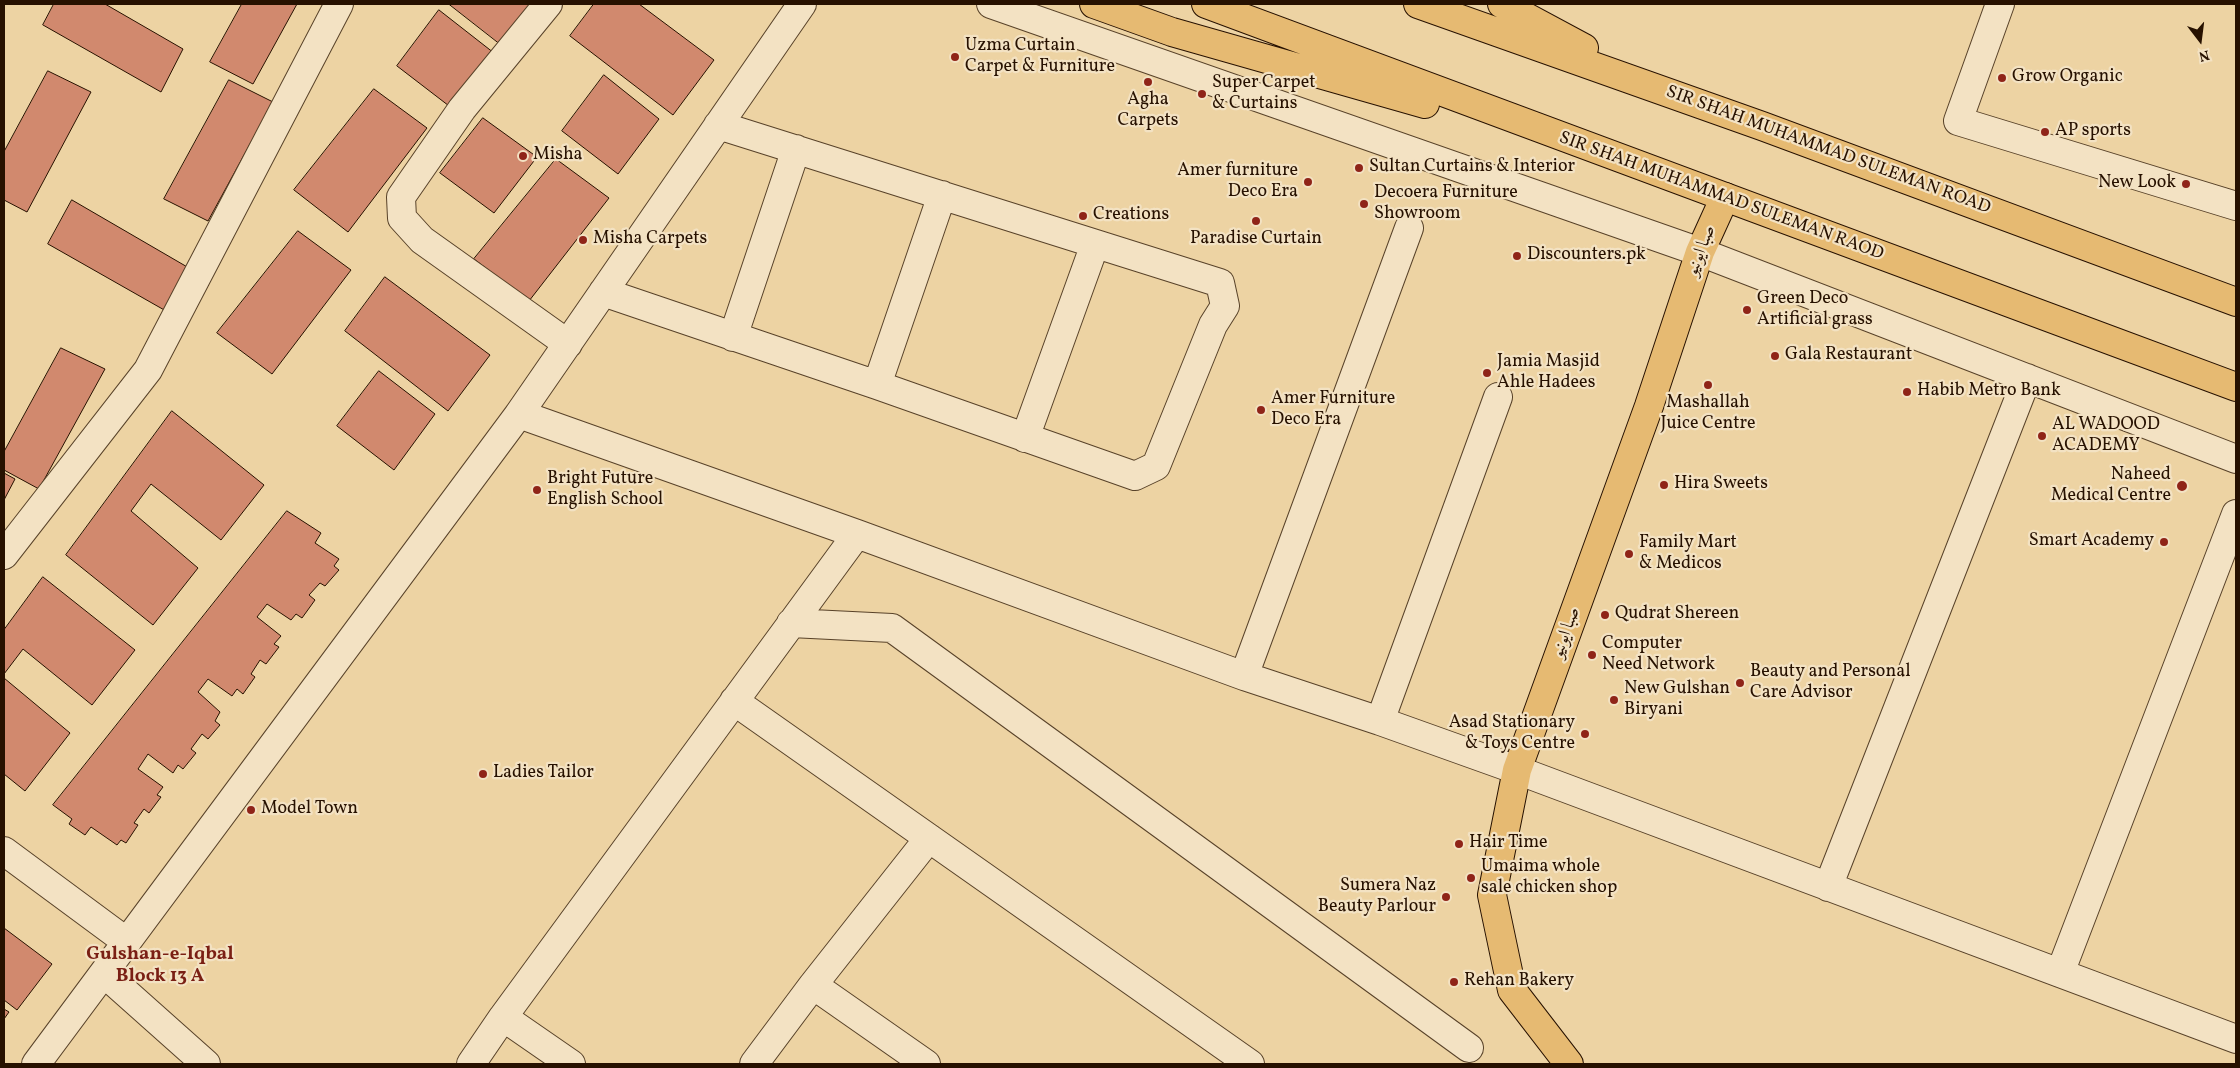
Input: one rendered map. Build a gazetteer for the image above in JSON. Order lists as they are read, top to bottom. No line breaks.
{"streets":{"main road":["SIR SHAH MUHAMMAD SULEMAN ROAD","SIR SHAH MUHAMMAD SULEMAN RAOD","صبا ایونیو"]},"crossings":[["SIR SHAH MUHAMMAD SULEMAN RAOD","صبا ایونیو"]],"districts":["Gulshan-e-Iqbal Block 13 A"],"places":["Uzma Curtain Carpet & Furniture","Grow Organic","Agha Carpets","Super Carpet & Curtains","AP sports","Misha","Sultan Curtains & Interior","Amer furniture Deco Era","New Look","Decoera Furniture Showroom","Creations","Paradise Curtain","Misha Carpets","Discounters.pk","Green Deco Artificial grass","Gala Restaurant","Jamia Masjid Ahle Hadees","Mashallah Juice Centre","Habib Metro Bank","Amer Furniture Deco Era","AL WADOOD ACADEMY","Hira Sweets","Naheed Medical Centre","Bright Future English School","Smart Academy","Family Mart & Medicos","Qudrat Shereen","Computer Need Network","Beauty and Personal Care Advisor","New Gulshan Biryani","Asad Stationary & Toys Centre","Ladies Tailor","Model Town","Hair Time","Umaima whole sale chicken shop","Sumera Naz Beauty Parlour","Rehan Bakery"],"north":"bottom"}
